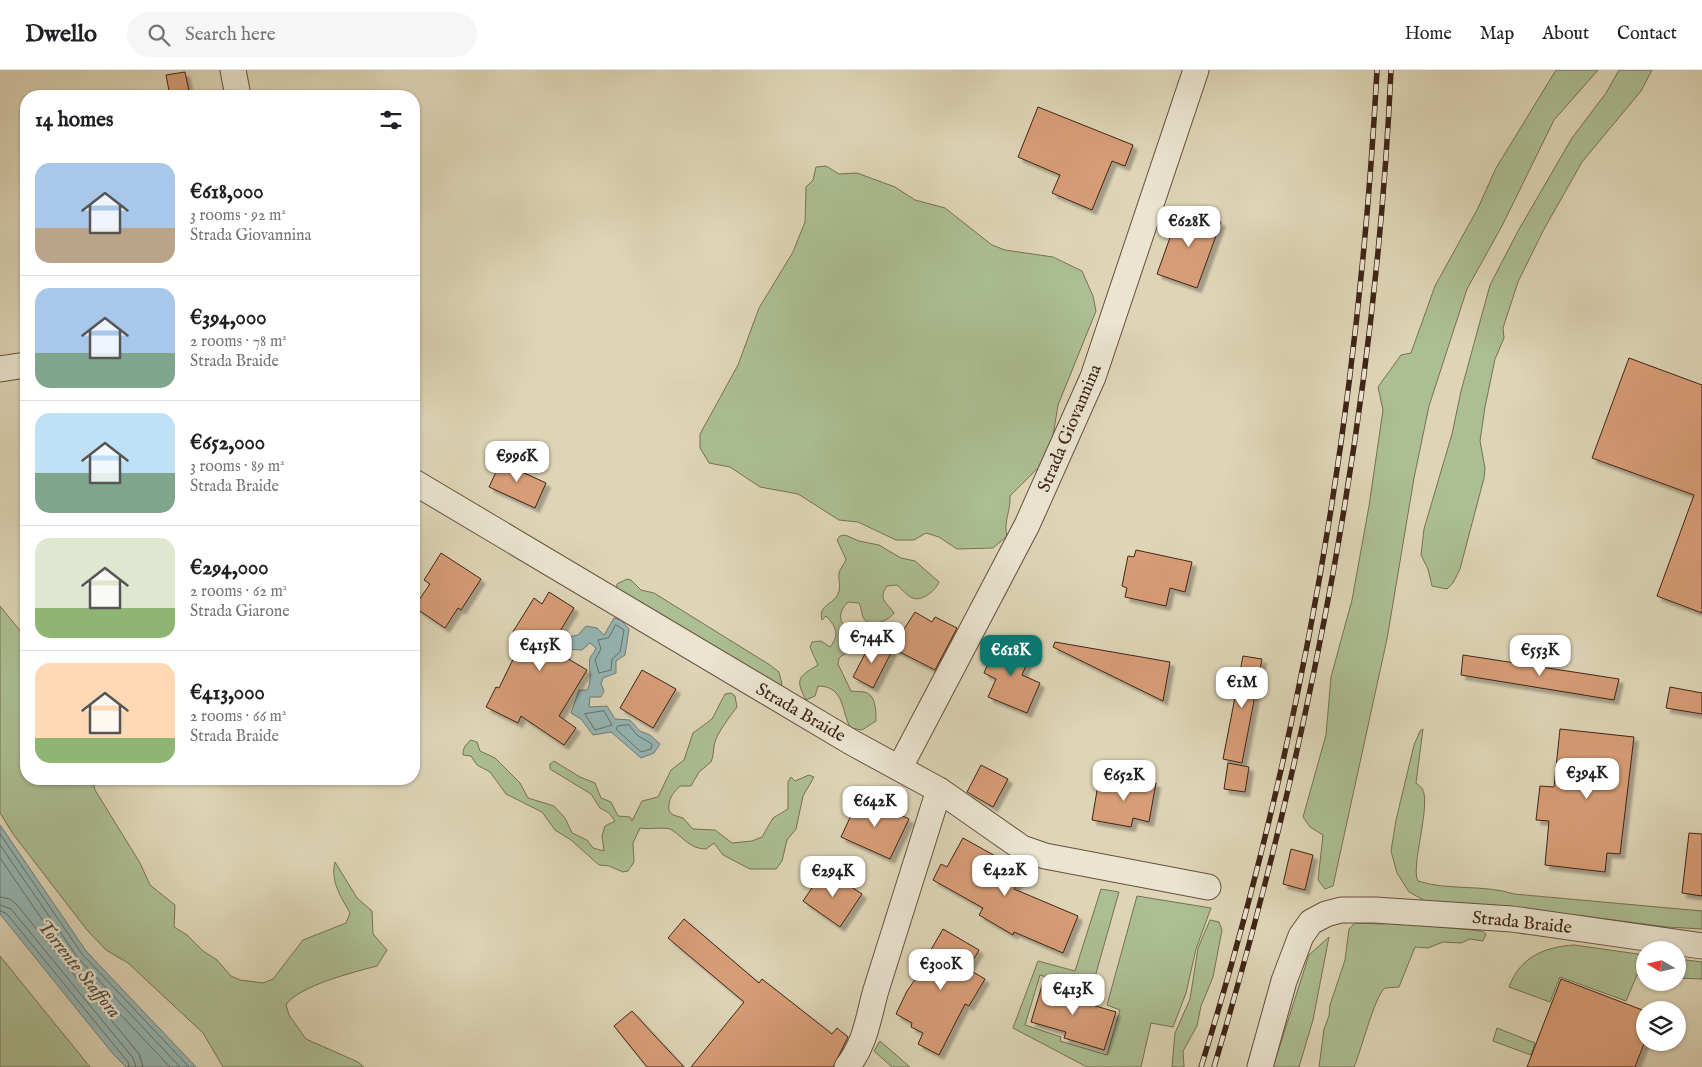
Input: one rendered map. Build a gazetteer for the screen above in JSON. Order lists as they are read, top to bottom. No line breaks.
{"streets":{"street":["Strada Giovannina","Strada Braide"]},"crossings":[["Strada Giovannina","Strada Braide"]],"water":["Torrente Staffora"],"north":"left","page":{"header":"Dwello","search":"Search here","nav":["Home","Map","About","Contact"],"heading":"14 homes","list":[{"name":"€618,000","note":"3 rooms · 92 m² · Strada Giovannina"},{"name":"€394,000","note":"2 rooms · 78 m² · Strada Braide"},{"name":"€652,000","note":"3 rooms · 89 m² · Strada Braide"},{"name":"€294,000","note":"2 rooms · 62 m² · Strada Giarone"},{"name":"€413,000","note":"2 rooms · 66 m² · Strada Braide"}],"price":["€628K","€996K","€744K","€415K","€618K","€553K","€1M","€394K","€652K","€642K","€422K","€294K","€300K","€413K"]}}
